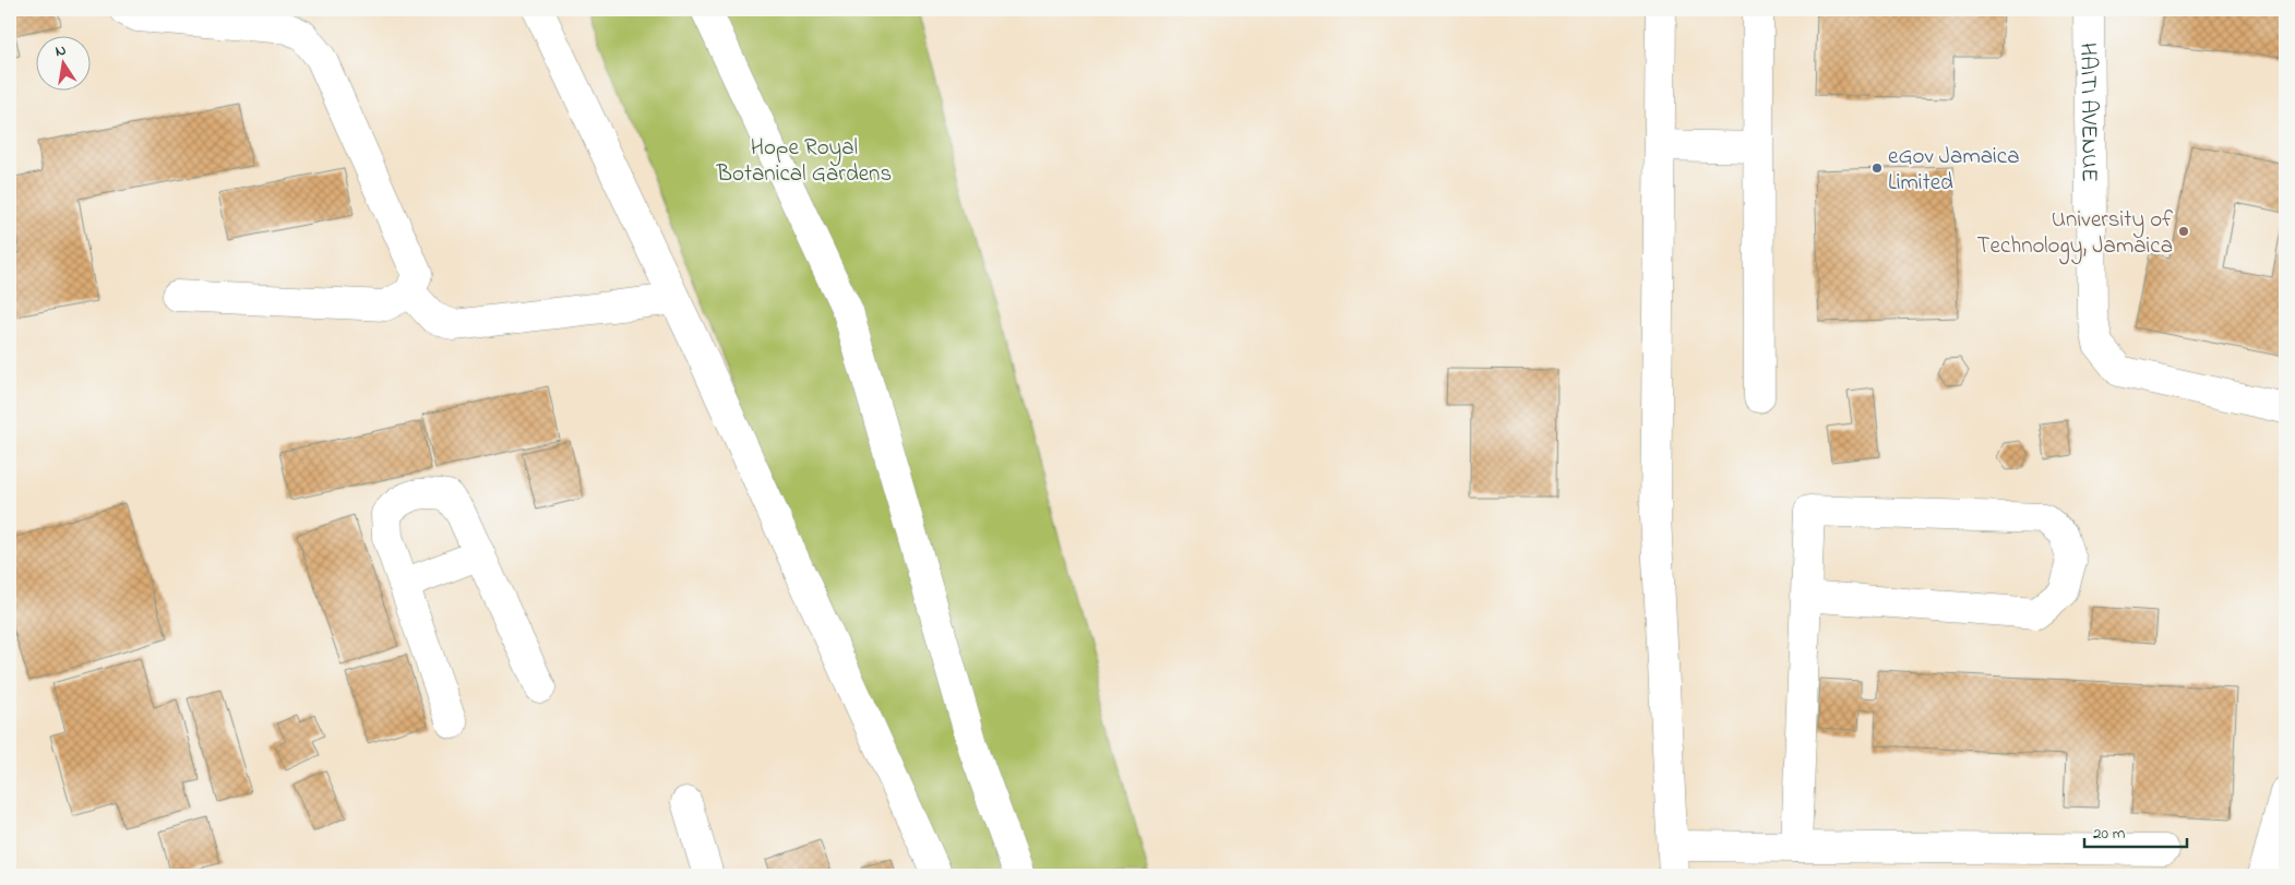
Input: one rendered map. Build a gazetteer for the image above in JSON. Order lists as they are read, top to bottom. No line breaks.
{"streets":{"street":["HAITI AVENUE"]},"parks":["Hope Royal Botanical Gardens"],"places":["eGov Jamaica Limited","University of Technology, Jamaica"],"scale_bar":"20 m","north":"top"}
